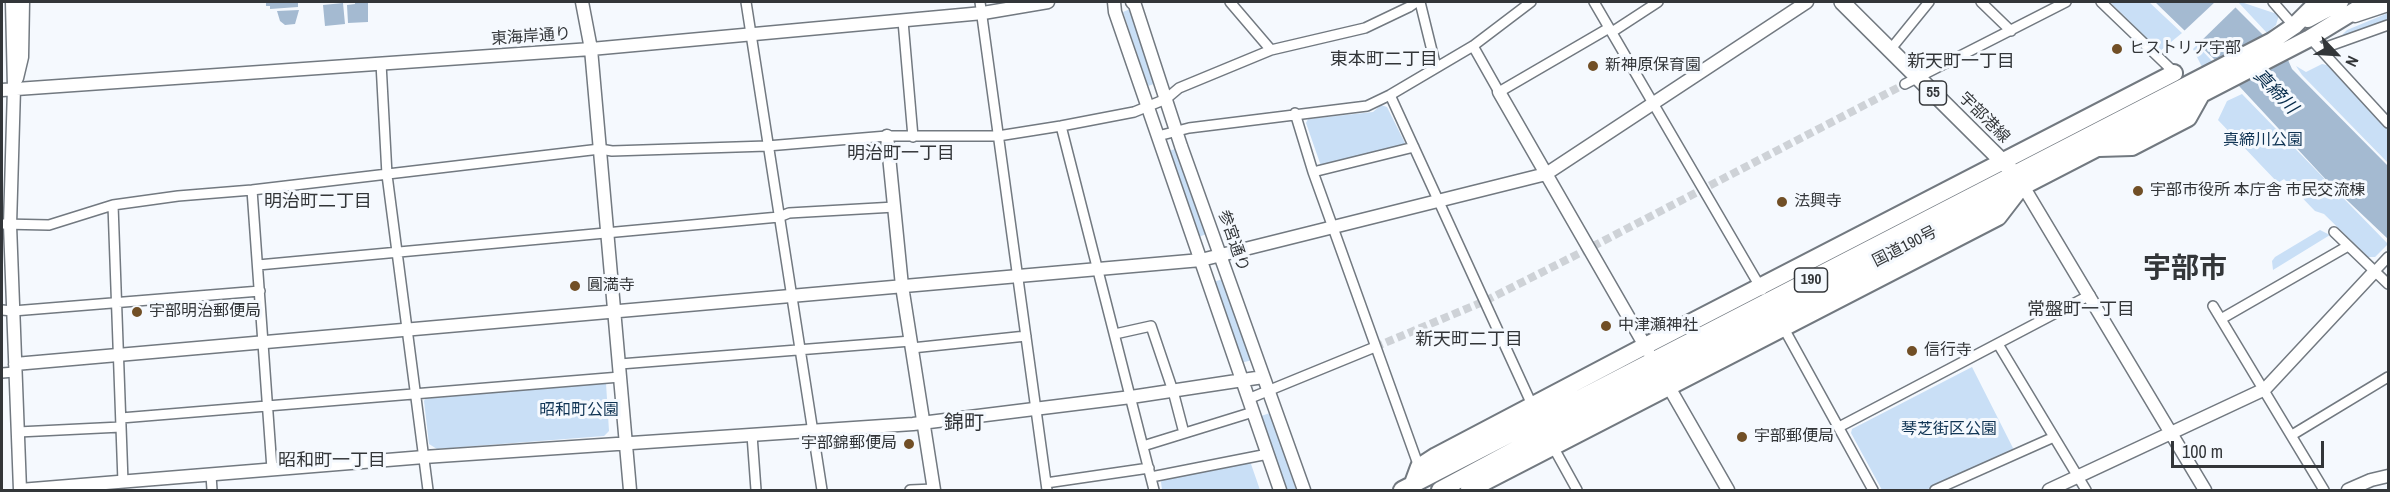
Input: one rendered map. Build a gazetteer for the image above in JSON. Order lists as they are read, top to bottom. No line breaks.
{"streets":{"highway":["国道190号","190"],"main road":["55","宇部港線"],"street":["東海岸通り","参宮通り"]},"crossings":[["宇部港線","国道190号"]],"districts":["東本町二丁目","新天町一丁目","明治町一丁目","明治町二丁目","宇部市","常盤町一丁目","新天町二丁目","錦町","昭和町一丁目"],"water":["真締川"],"parks":["真締川公園","昭和町公園","琴芝街区公園"],"places":["ヒストリア宇部","新神原保育園","宇部市役所 本庁舎 市民交流棟","法興寺","圓満寺","宇部明治郵便局","中津瀬神社","信行寺","宇部郵便局","宇部錦郵便局"],"scale_bar":"100 m","north":"bottom right"}
